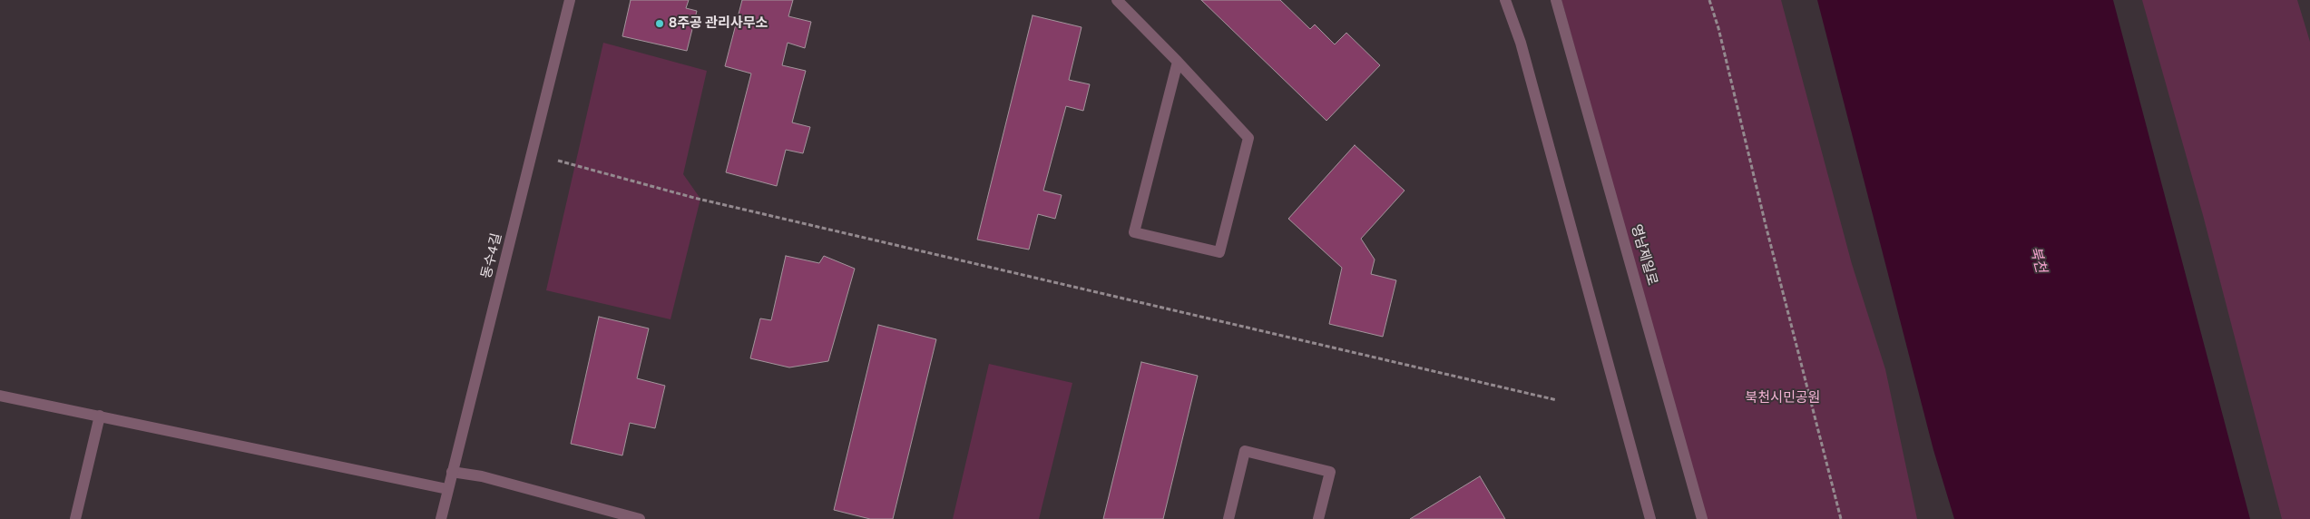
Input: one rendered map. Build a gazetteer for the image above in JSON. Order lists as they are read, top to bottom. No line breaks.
{"streets":{"street":["영남제일로","동수4길"]},"water":["북천"],"parks":["북천시민공원"],"places":["8주공 관리사무소"]}
